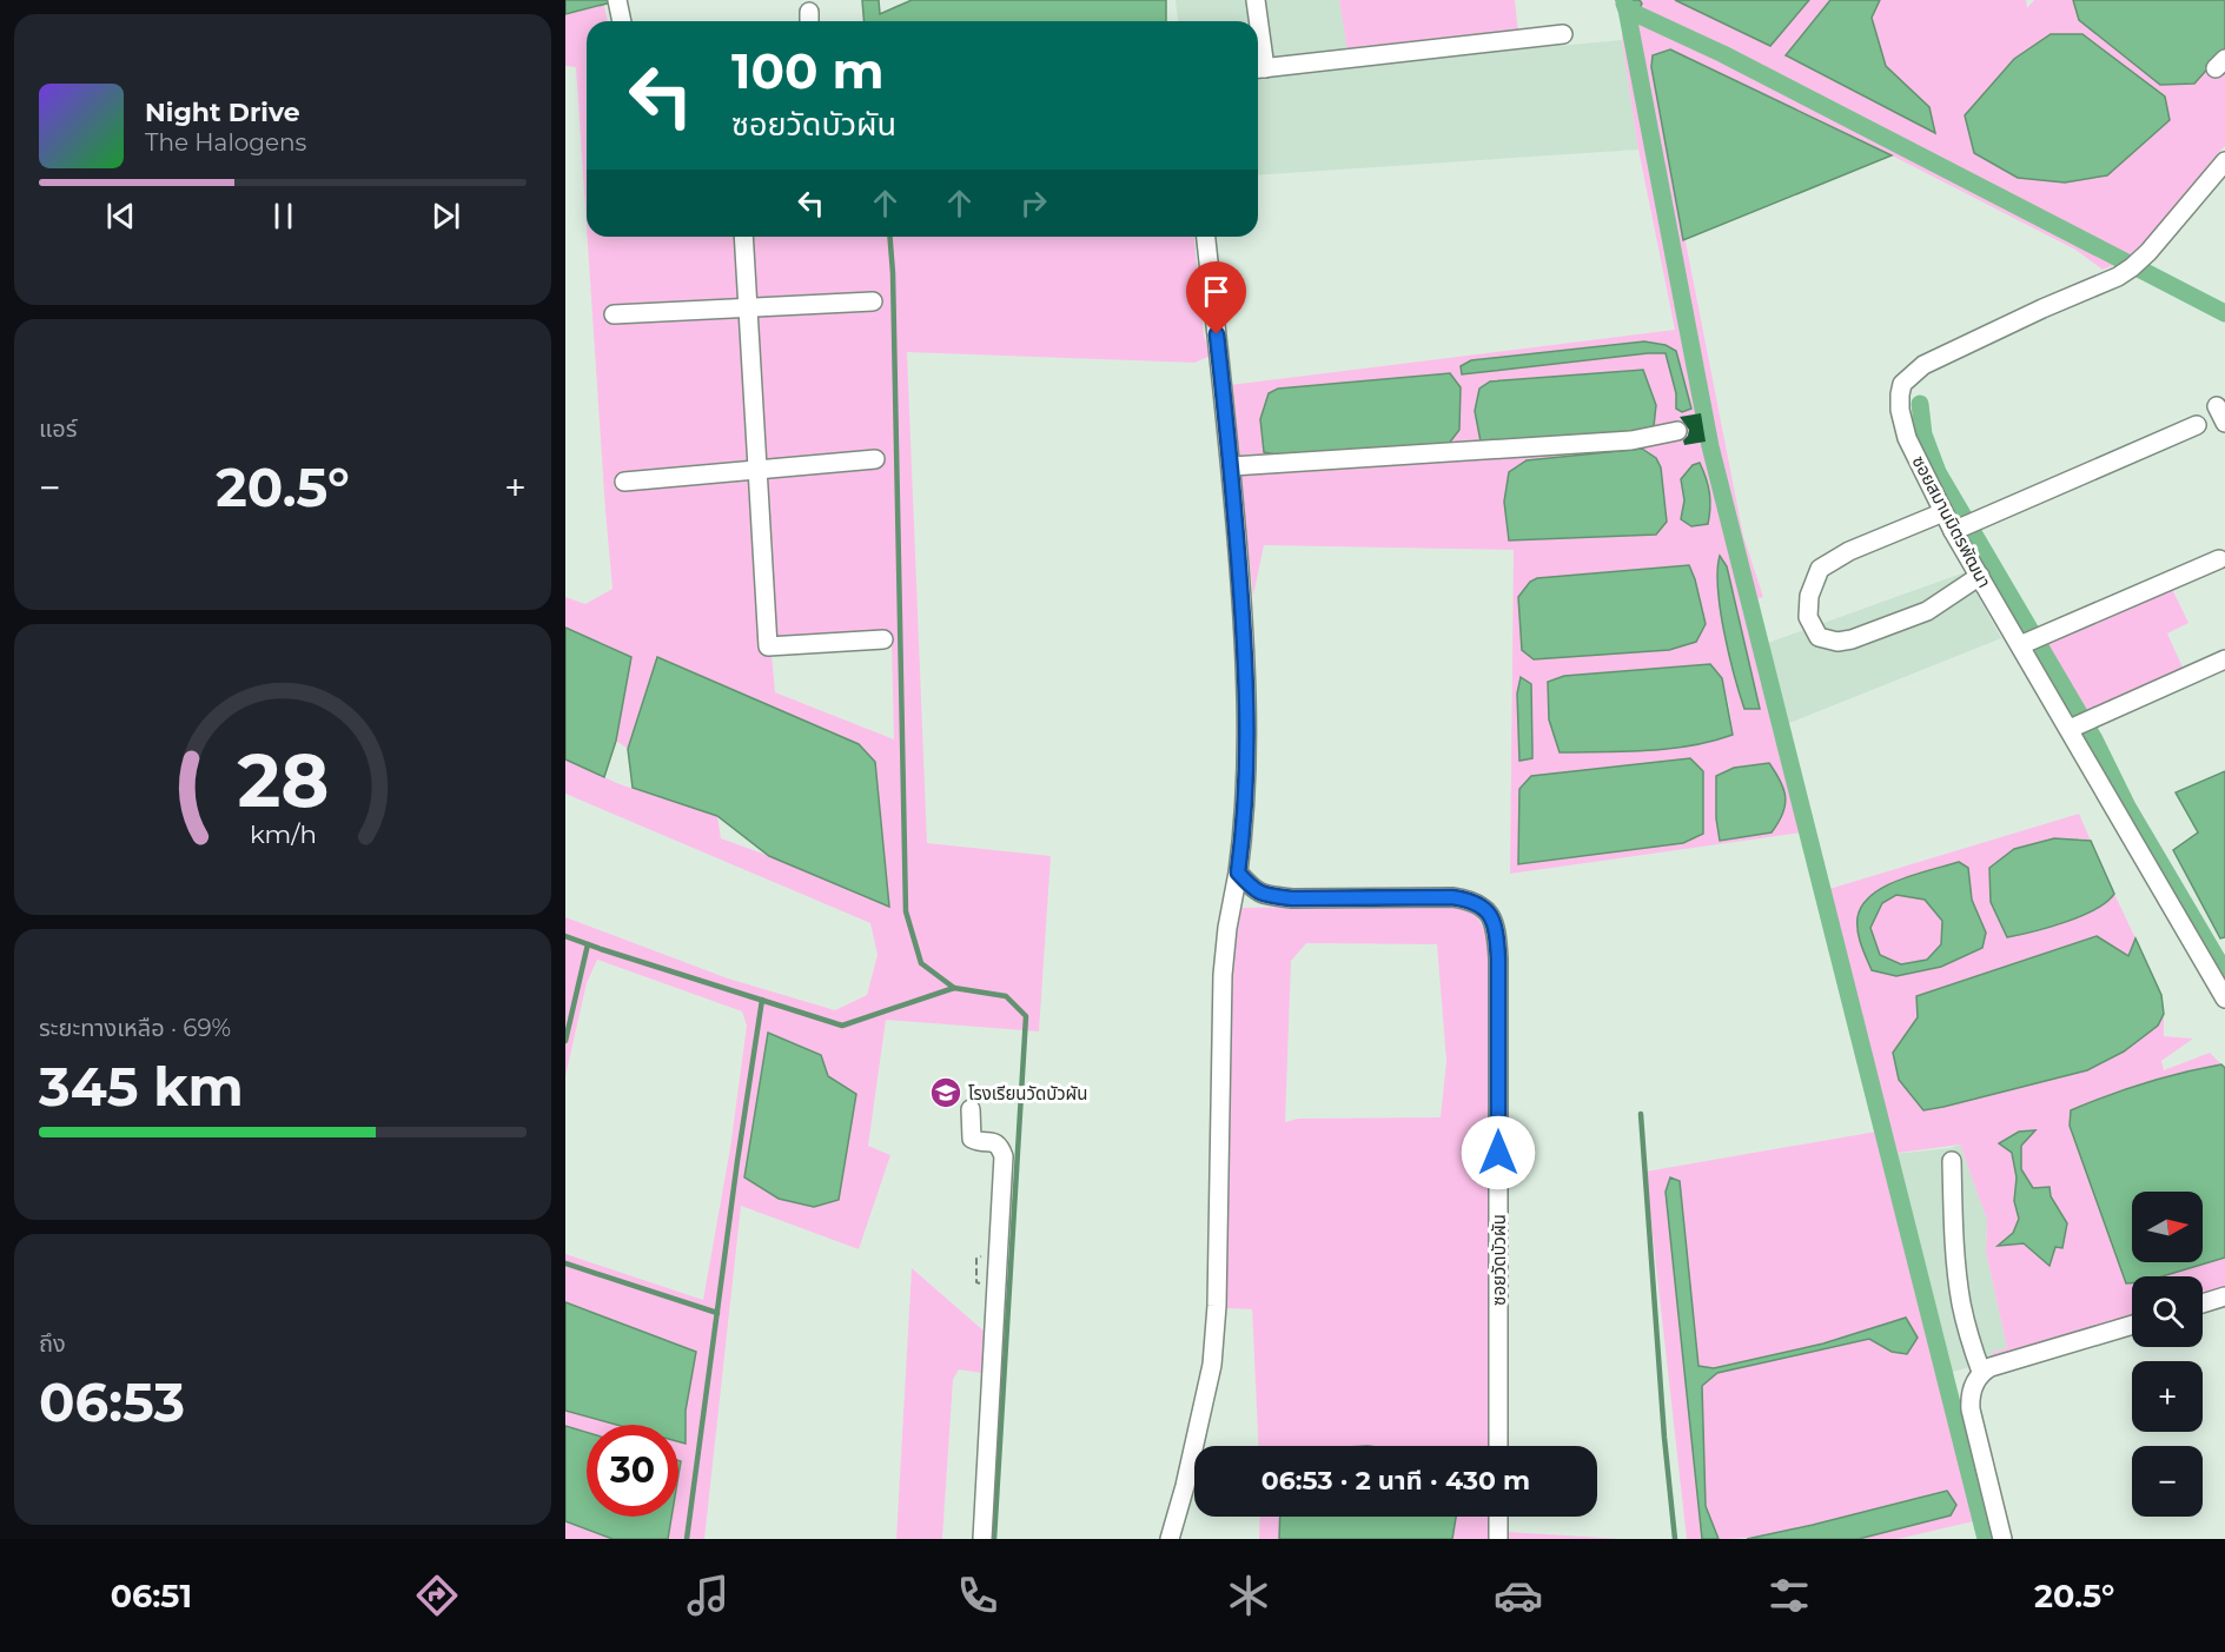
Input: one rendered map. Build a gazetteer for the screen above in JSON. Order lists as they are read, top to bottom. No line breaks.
{"streets":{"street":["ซอยสมานมิตรพัฒนา","ซอยวัดบัวผัน"]},"places":{"school or university":["โรงเรียนวัดบัวผัน"]},"north":"right","page":{"turn":["100 m","ซอยวัดบัวผัน"],"song":["Night Drive","The Halogens"],"tile":["แอร์",["ระยะทางเหลือ · 69%","345 km"],["ถึง","06:53"]],"heat":["−","20.5°","+"],"map_buttons":["+","−"],"limit":"30","trip":"06:53 · 2 นาที · 430 m","tabs":["06:51","20.5°"],"gauge":["28","km/h"]}}
